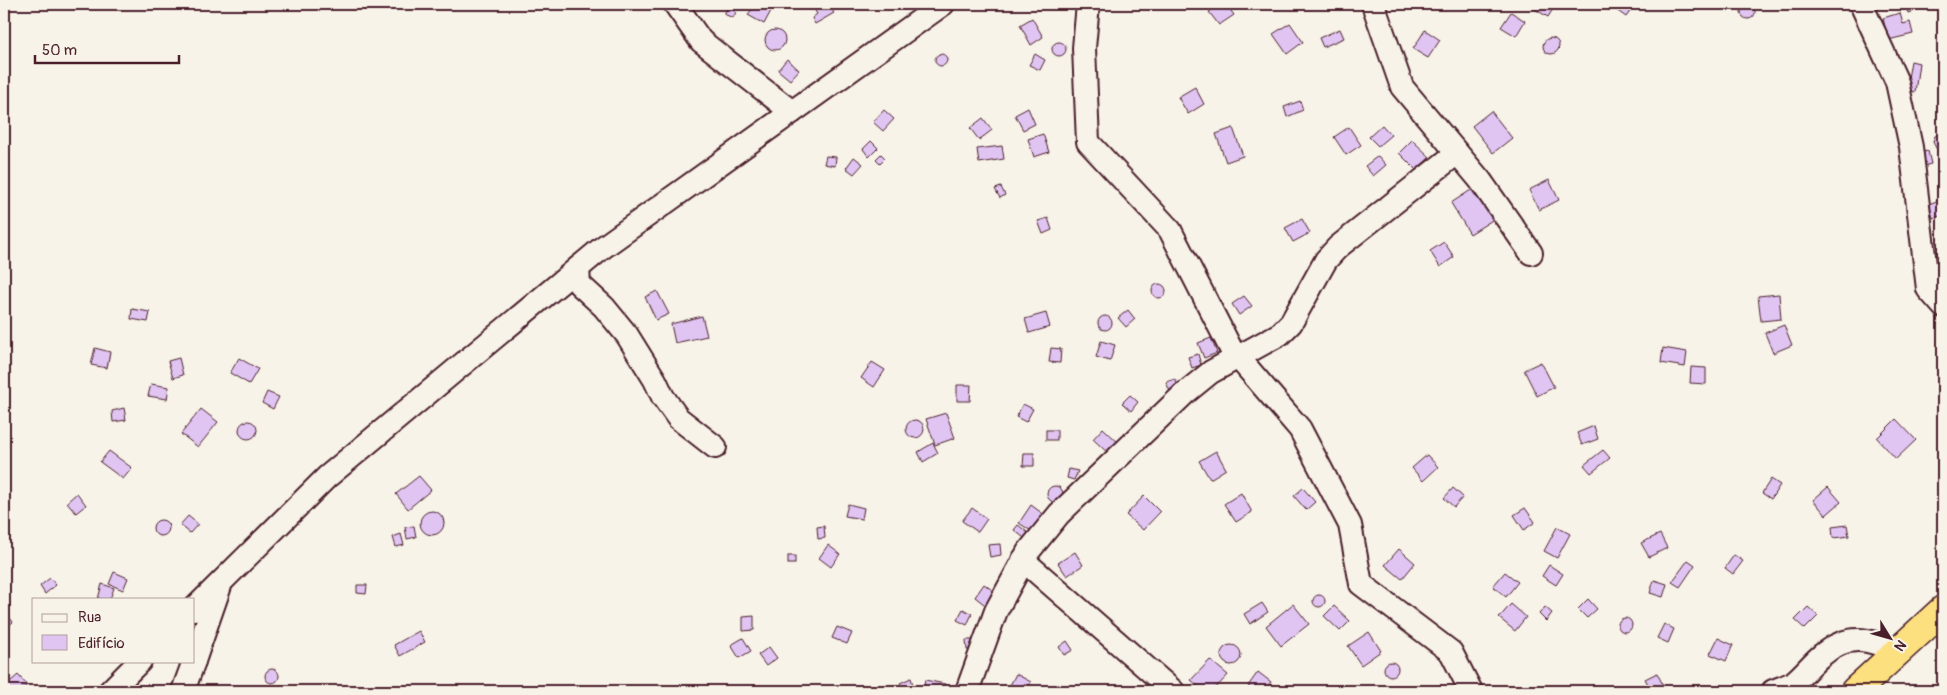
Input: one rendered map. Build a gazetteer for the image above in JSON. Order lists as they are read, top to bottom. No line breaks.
{"legend":["Rua","Edifício"],"scale_bar":"50 m","north":"bottom right"}
